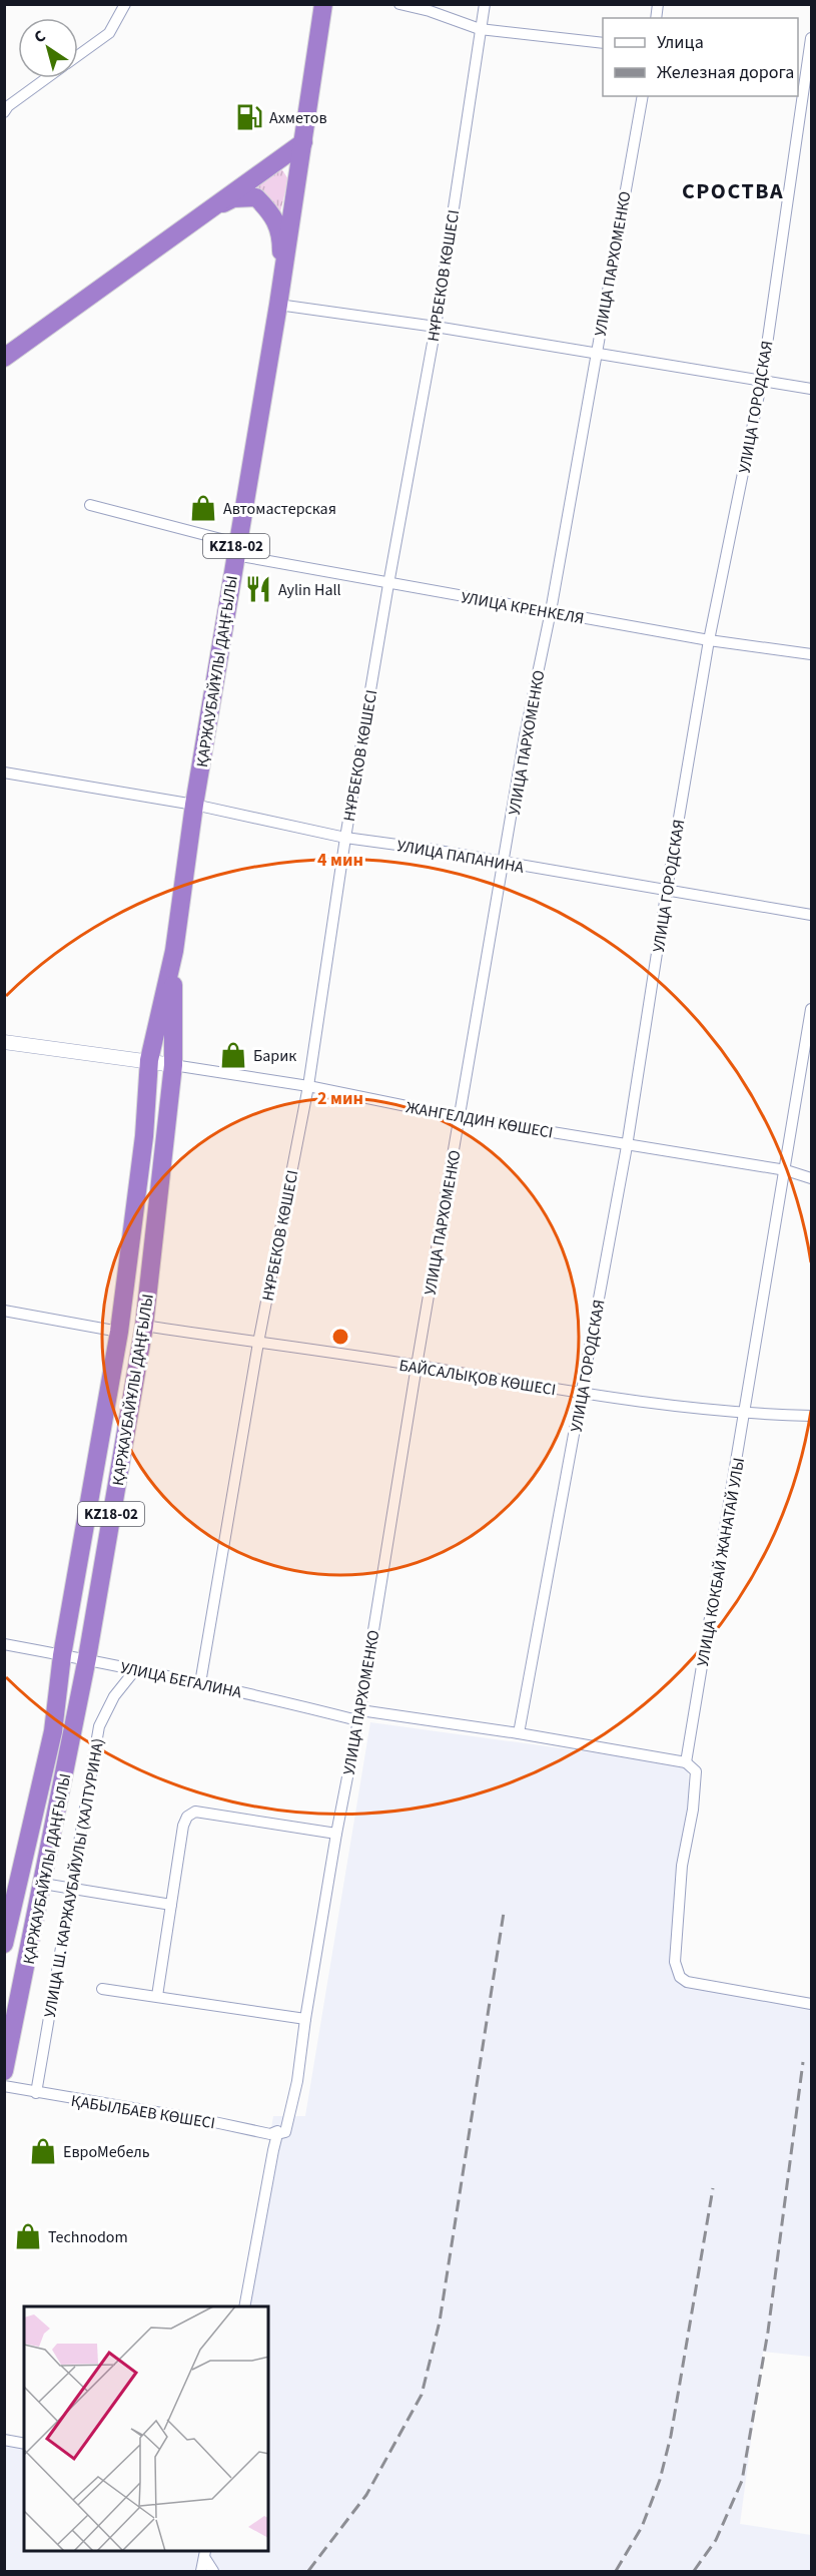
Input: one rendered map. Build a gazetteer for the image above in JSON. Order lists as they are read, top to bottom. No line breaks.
{"streets":{"highway":["KZ18-02","ҚАРЖАУБАЙҰЛЫ ДАҢҒЫЛЫ"],"street":["УЛИЦА ПАРХОМЕНКО","НҰРБЕКОВ КӨШЕСІ","УЛИЦА ГОРОДСКАЯ","УЛИЦА КРЕНКЕЛЯ","УЛИЦА ПАПАНИНА","ЖАНГЕЛДИН КӨШЕСІ","БАЙСАЛЫҚОВ КӨШЕСІ","УЛИЦА КОКБАЙ ЖАНАТАЙ УЛЫ","УЛИЦА БЕГАЛИНА","УЛИЦА Ш. КАРЖАУБАЙУЛЫ (ХАЛТУРИНА)","ҚАБЫЛБАЕВ КӨШЕСІ"]},"crossings":[["УЛИЦА ПАРХОМЕНКО","УЛИЦА КРЕНКЕЛЯ"],["УЛИЦА ПАРХОМЕНКО","УЛИЦА ПАПАНИНА"],["УЛИЦА ПАРХОМЕНКО","ЖАНГЕЛДИН КӨШЕСІ"],["УЛИЦА ПАРХОМЕНКО","БАЙСАЛЫҚОВ КӨШЕСІ"],["УЛИЦА ПАРХОМЕНКО","УЛИЦА БЕГАЛИНА"],["УЛИЦА ПАРХОМЕНКО","ҚАБЫЛБАЕВ КӨШЕСІ"],["НҰРБЕКОВ КӨШЕСІ","УЛИЦА КРЕНКЕЛЯ"],["НҰРБЕКОВ КӨШЕСІ","УЛИЦА ПАПАНИНА"],["НҰРБЕКОВ КӨШЕСІ","ЖАНГЕЛДИН КӨШЕСІ"],["НҰРБЕКОВ КӨШЕСІ","БАЙСАЛЫҚОВ КӨШЕСІ"],["НҰРБЕКОВ КӨШЕСІ","УЛИЦА БЕГАЛИНА"],["УЛИЦА ГОРОДСКАЯ","УЛИЦА КРЕНКЕЛЯ"],["УЛИЦА ГОРОДСКАЯ","УЛИЦА ПАПАНИНА"],["УЛИЦА ГОРОДСКАЯ","ЖАНГЕЛДИН КӨШЕСІ"],["УЛИЦА ГОРОДСКАЯ","БАЙСАЛЫҚОВ КӨШЕСІ"],["УЛИЦА ГОРОДСКАЯ","УЛИЦА БЕГАЛИНА"],["KZ18-02","ҚАРЖАУБАЙҰЛЫ ДАҢҒЫЛЫ"],["УЛИЦА КРЕНКЕЛЯ","ҚАРЖАУБАЙҰЛЫ ДАҢҒЫЛЫ"],["ҚАРЖАУБАЙҰЛЫ ДАҢҒЫЛЫ","УЛИЦА ПАПАНИНА"],["ҚАРЖАУБАЙҰЛЫ ДАҢҒЫЛЫ","ЖАНГЕЛДИН КӨШЕСІ"],["ҚАРЖАУБАЙҰЛЫ ДАҢҒЫЛЫ","БАЙСАЛЫҚОВ КӨШЕСІ"],["ҚАРЖАУБАЙҰЛЫ ДАҢҒЫЛЫ","УЛИЦА БЕГАЛИНА"],["ЖАНГЕЛДИН КӨШЕСІ","УЛИЦА КОКБАЙ ЖАНАТАЙ УЛЫ"],["БАЙСАЛЫҚОВ КӨШЕСІ","УЛИЦА КОКБАЙ ЖАНАТАЙ УЛЫ"],["УЛИЦА КОКБАЙ ЖАНАТАЙ УЛЫ","УЛИЦА БЕГАЛИНА"],["УЛИЦА БЕГАЛИНА","УЛИЦА Ш. КАРЖАУБАЙУЛЫ (ХАЛТУРИНА)"],["УЛИЦА Ш. КАРЖАУБАЙУЛЫ (ХАЛТУРИНА)","ҚАБЫЛБАЕВ КӨШЕСІ"]],"districts":["СРОСТВА"],"places":{"fuel station":["Ахметов"],"shop":["Автомастерская","Барик","ЕвроМебель","Technodom"],"restaurant":["Aylin Hall"]},"legend":["Улица","Железная дорога"],"north":"top left","rings":["4 мин","2 мин"]}
